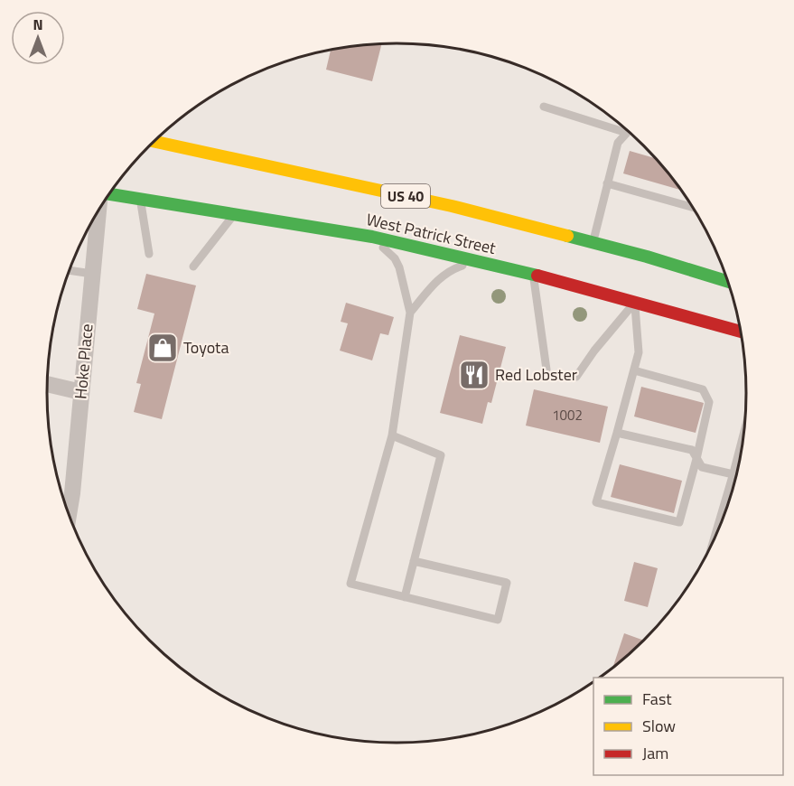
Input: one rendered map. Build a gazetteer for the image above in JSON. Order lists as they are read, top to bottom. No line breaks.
{"streets":{"main road":["US 40","West Patrick Street"],"street":["Hoke Place"]},"places":{"shop":["Toyota"],"restaurant":["Red Lobster"]},"house_numbers":["1002"],"legend":["Fast","Slow","Jam"],"north":"top"}
